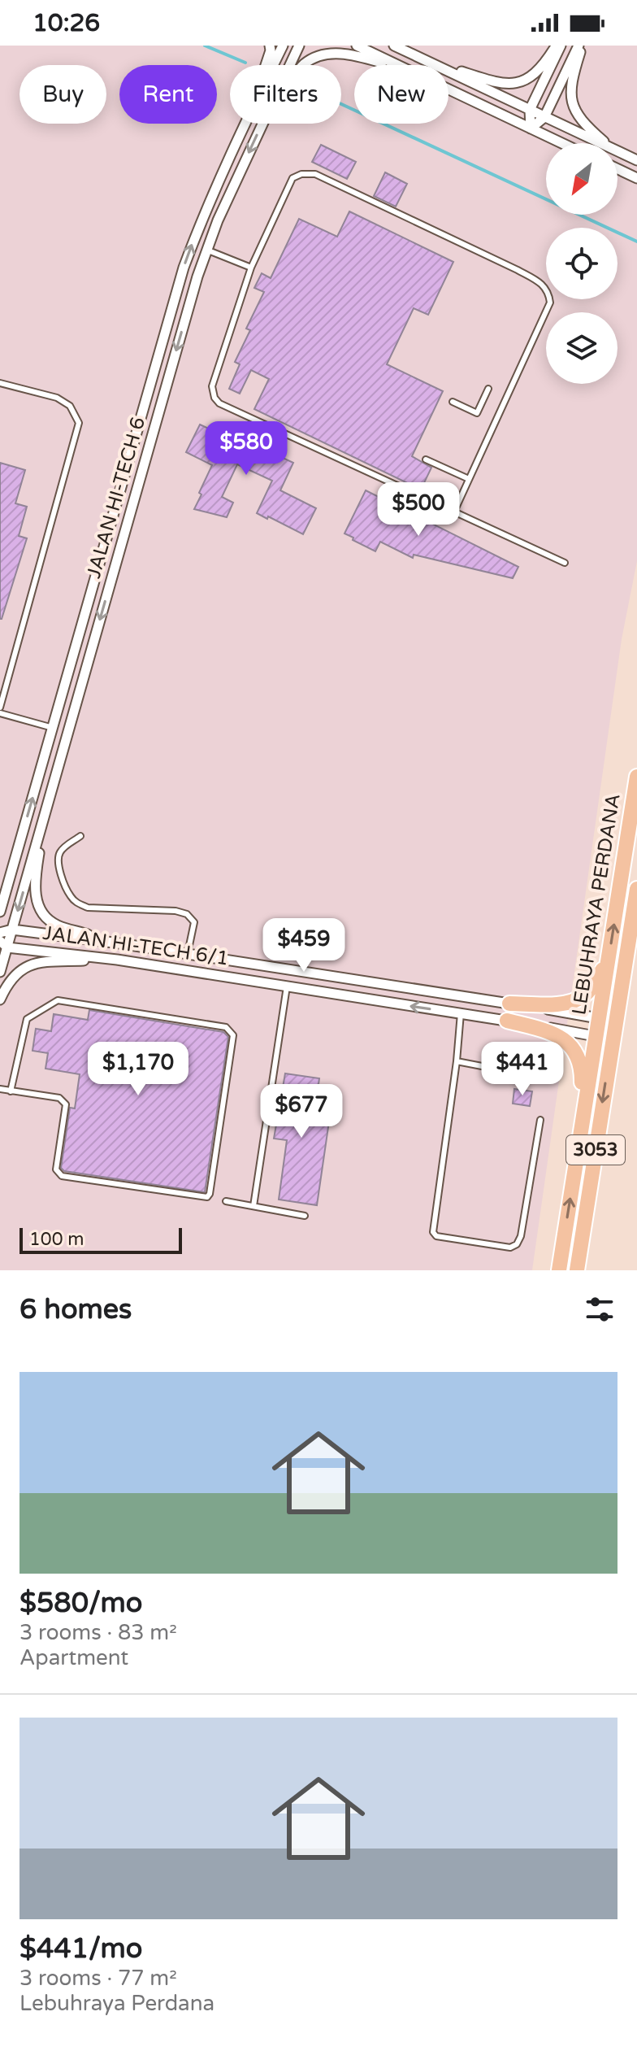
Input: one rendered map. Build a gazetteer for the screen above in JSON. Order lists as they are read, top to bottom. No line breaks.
{"streets":{"main road":["LEBUHRAYA PERDANA","3053"],"street":["JALAN HI-TECH 6","JALAN HI-TECH 6/1"]},"crossings":[["JALAN HI-TECH 6","JALAN HI-TECH 6/1"],["LEBUHRAYA PERDANA","JALAN HI-TECH 6/1"]],"scale_bar":"100 m","north":"bottom left","page":{"status":"10:26","chip":["Buy","Rent","Filters","New"],"price":["$580","$500","$459","$1,170","$441","$677"],"scale":"100 m","heading":"6 homes","list":[{"name":"$580/mo","note":"3 rooms · 83 m² · Apartment"},{"name":"$441/mo","note":"3 rooms · 77 m² · Lebuhraya Perdana"}]}}
